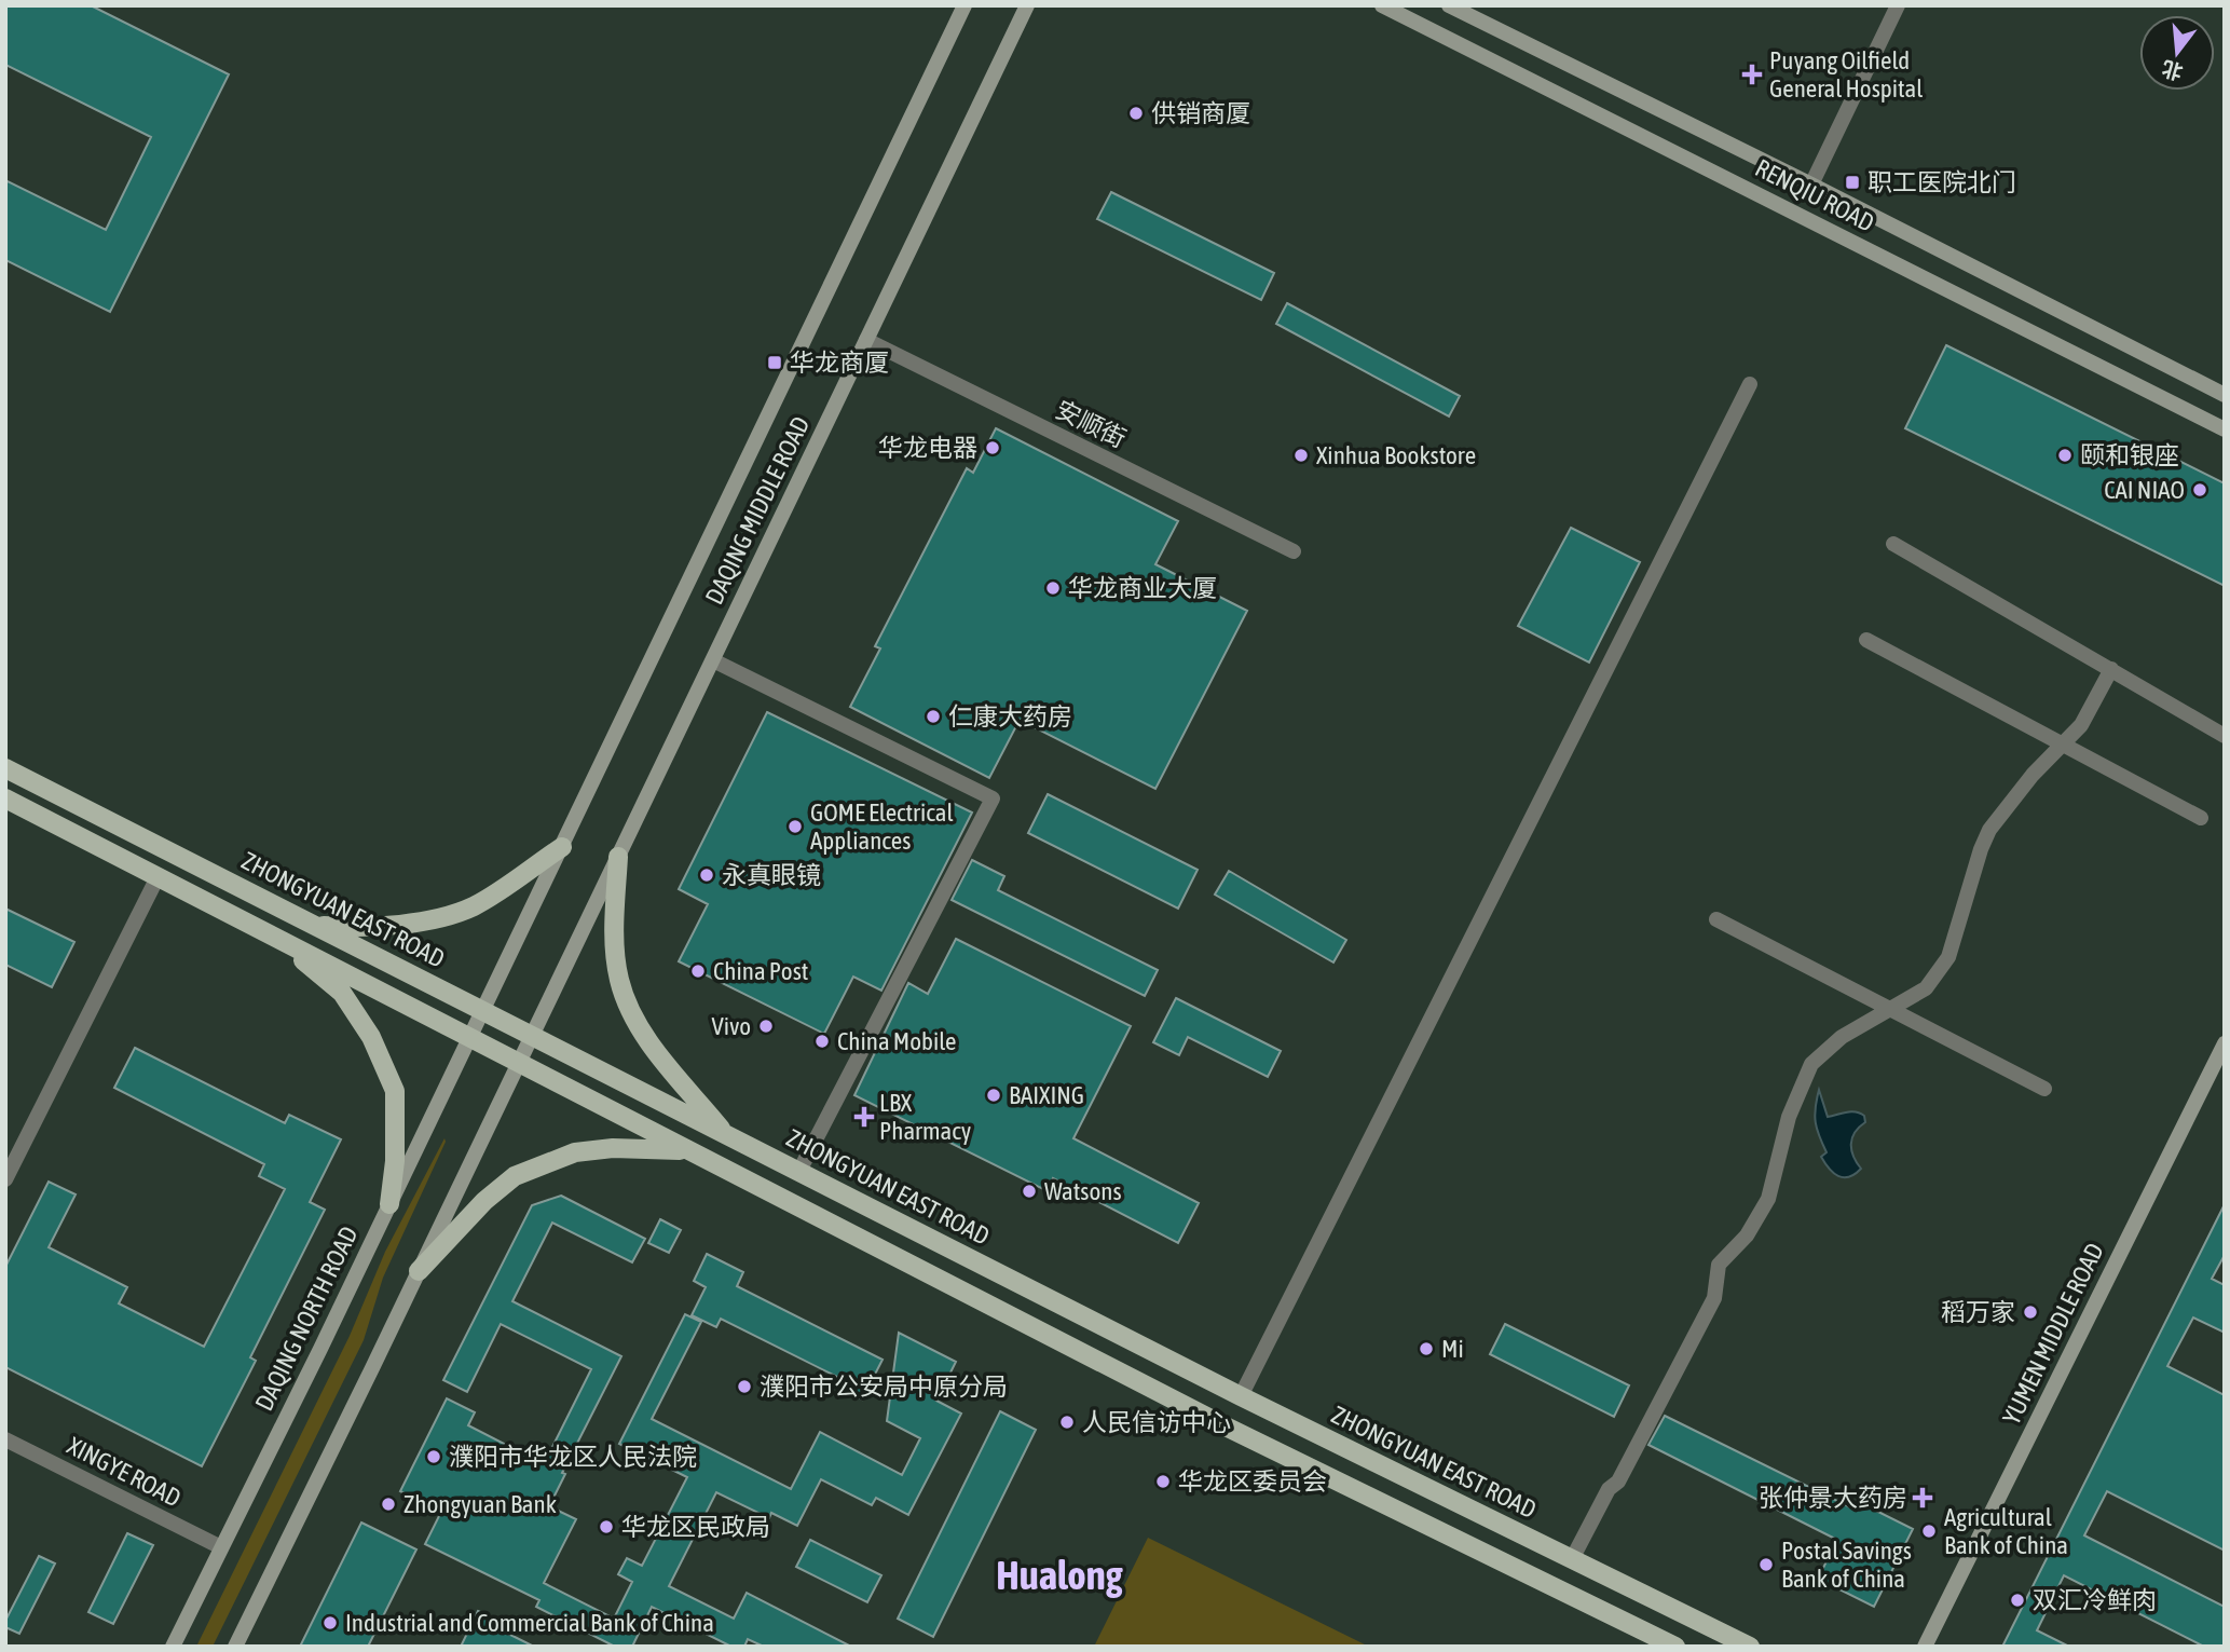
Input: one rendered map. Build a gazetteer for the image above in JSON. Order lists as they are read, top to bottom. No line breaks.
{"streets":{"main road":["RENQIU ROAD","DAQING MIDDLE ROAD","ZHONGYUAN EAST ROAD","DAQING NORTH ROAD","YUMEN MIDDLE ROAD"],"street":["安顺街","XINGYE ROAD"]},"crossings":[["安顺街","DAQING MIDDLE ROAD"],["DAQING MIDDLE ROAD","ZHONGYUAN EAST ROAD"],["DAQING MIDDLE ROAD","DAQING NORTH ROAD"],["ZHONGYUAN EAST ROAD","DAQING NORTH ROAD"],["DAQING NORTH ROAD","XINGYE ROAD"]],"districts":["Hualong"],"places":{"health":["Puyang Oilfield General Hospital","LBX Pharmacy","张仲景大药房"],"other":["供销商厦","华龙电器","Xinhua Bookstore","颐和银座","CAI NIAO","华龙商业大厦","仁康大药房","GOME Electrical Appliances","永真眼镜","China Post","Vivo","China Mobile","BAIXING","Watsons","稻万家","Mi","濮阳市公安局中原分局","人民信访中心","濮阳市华龙区人民法院","华龙区委员会","Zhongyuan Bank","华龙区民政局","Agricultural Bank of China","Postal Savings Bank of China","双汇冷鲜肉","Industrial and Commercial Bank of China"],"transit":["职工医院北门","华龙商厦"]},"north":"bottom"}
